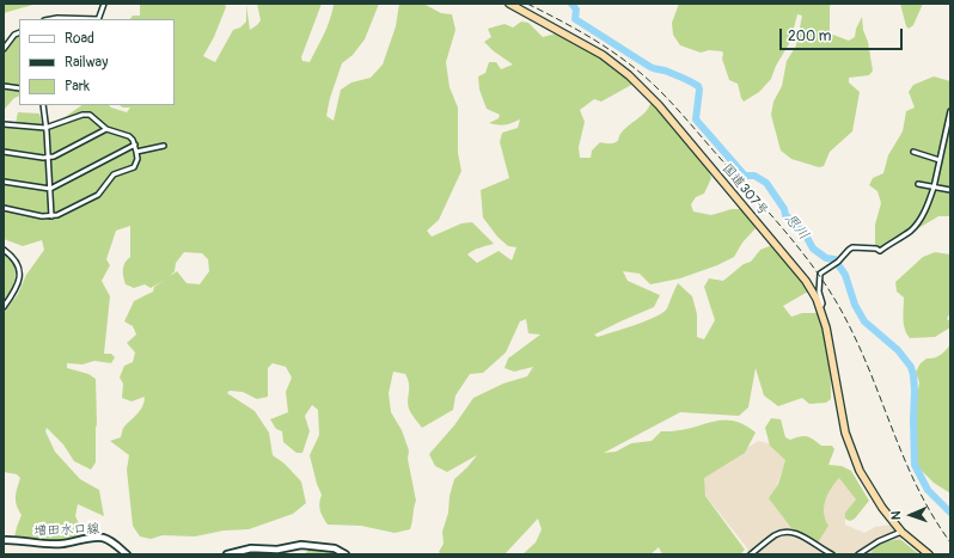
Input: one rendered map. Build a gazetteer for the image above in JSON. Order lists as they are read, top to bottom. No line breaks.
{"streets":{"highway":["国道307号"],"main road":["増田水口線"]},"water":["思川"],"legend":["Road","Railway","Park"],"scale_bar":"200 m","north":"left"}
